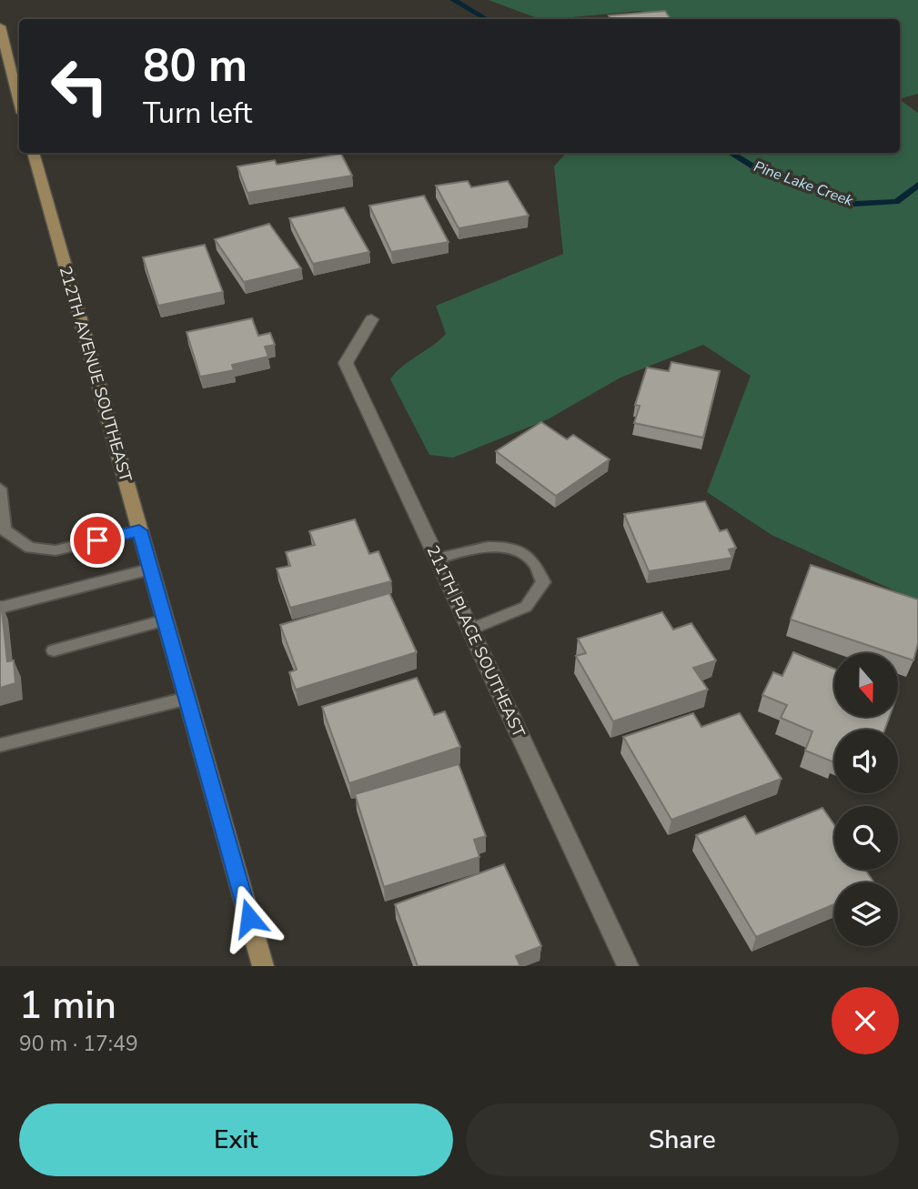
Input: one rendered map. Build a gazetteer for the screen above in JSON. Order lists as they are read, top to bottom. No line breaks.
{"streets":{"street":["212TH AVENUE SOUTHEAST","211TH PLACE SOUTHEAST"]},"water":["Pine Lake Creek"],"north":"bottom","page":{"turn":["80 m","Turn left"],"heading":["1 min","90 m · 17:49"],"buttons":["Exit","Share"]}}
